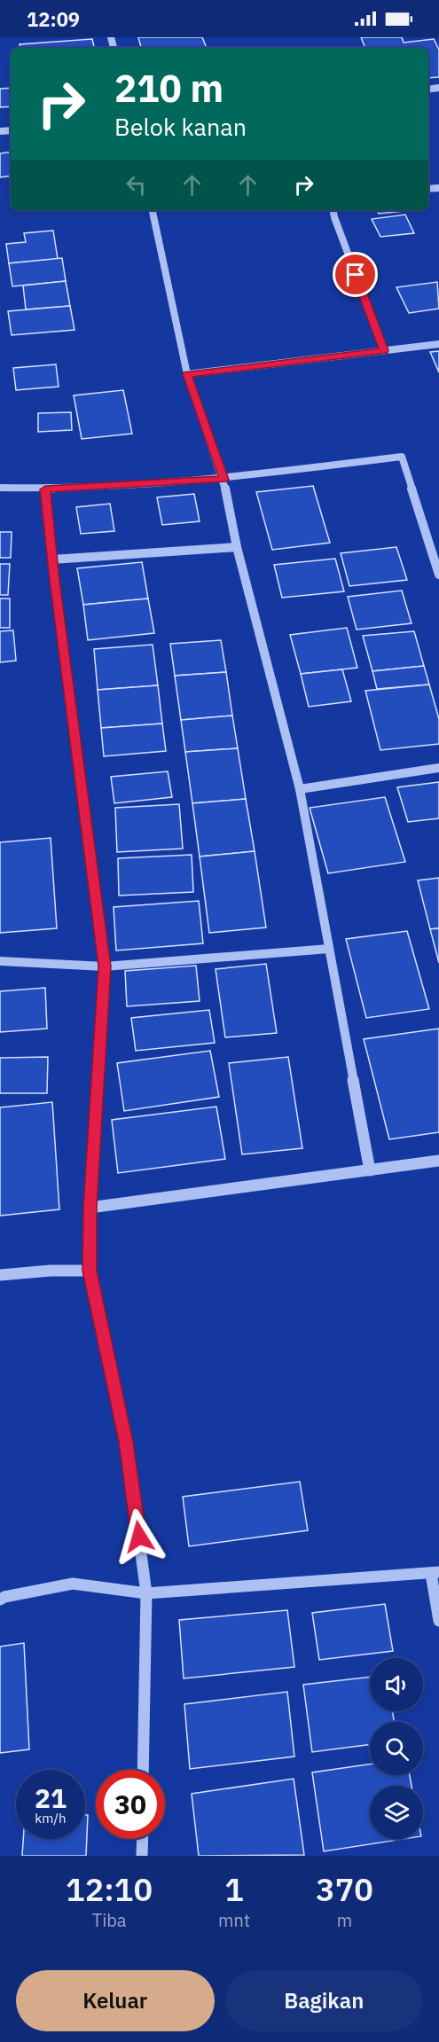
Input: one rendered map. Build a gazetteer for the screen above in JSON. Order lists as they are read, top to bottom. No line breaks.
{"page":{"status":"12:09","turn":["210 m","Belok kanan"],"speed":"21 km/h","limit":"30","eta":["12:10","Tiba","1","mnt","370","m"],"buttons":["Keluar","Bagikan"]}}
